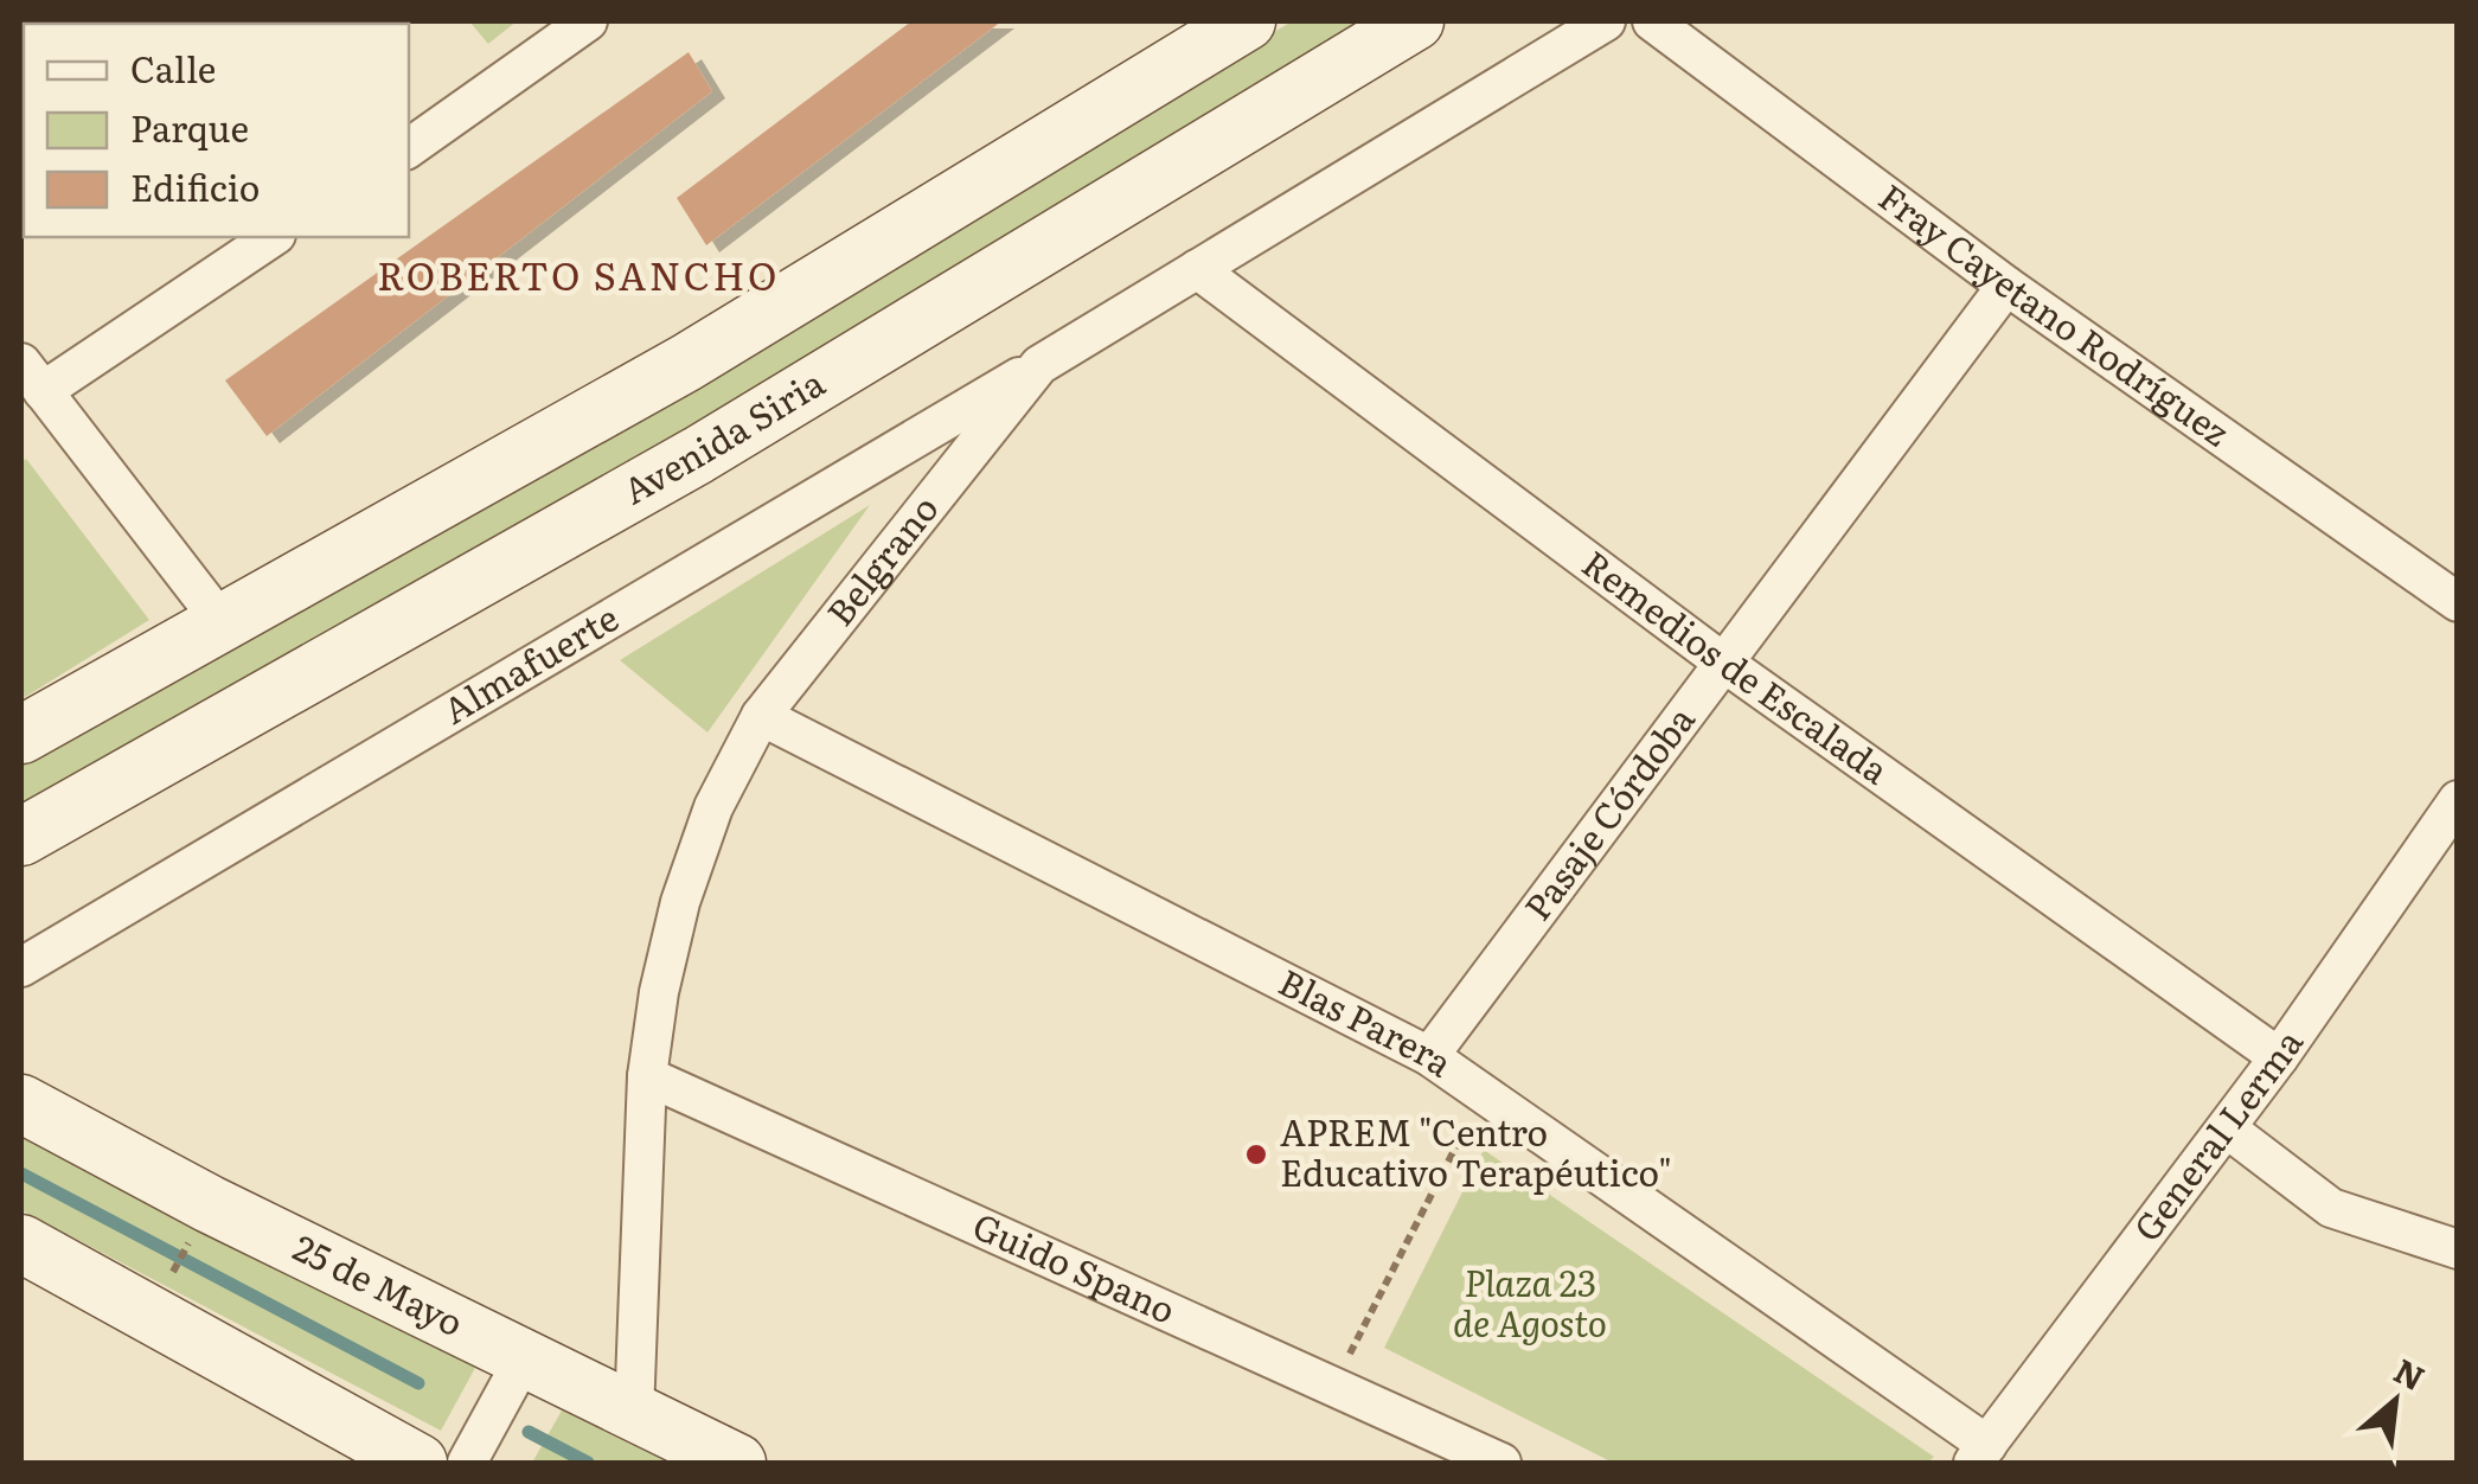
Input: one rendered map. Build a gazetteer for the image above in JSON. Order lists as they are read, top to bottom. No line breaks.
{"streets":{"main road":["Avenida Siria","25 de Mayo"],"street":["Fray Cayetano Rodríguez","Belgrano","Almafuerte","Remedios de Escalada","Pasaje Córdoba","Blas Parera","General Lerma","Guido Spano"]},"crossings":[["Fray Cayetano Rodríguez","Pasaje Córdoba"],["Belgrano","Almafuerte"],["Belgrano","Remedios de Escalada"],["Belgrano","Blas Parera"],["Belgrano","Guido Spano"],["Belgrano","25 de Mayo"],["Remedios de Escalada","Pasaje Córdoba"],["Remedios de Escalada","General Lerma"],["Pasaje Córdoba","Blas Parera"],["Blas Parera","General Lerma"]],"districts":["ROBERTO SANCHO"],"parks":["Plaza 23 de Agosto"],"places":["APREM \"Centro Educativo Terapéutico\""],"legend":["Calle","Parque","Edificio"],"north":"top right"}
